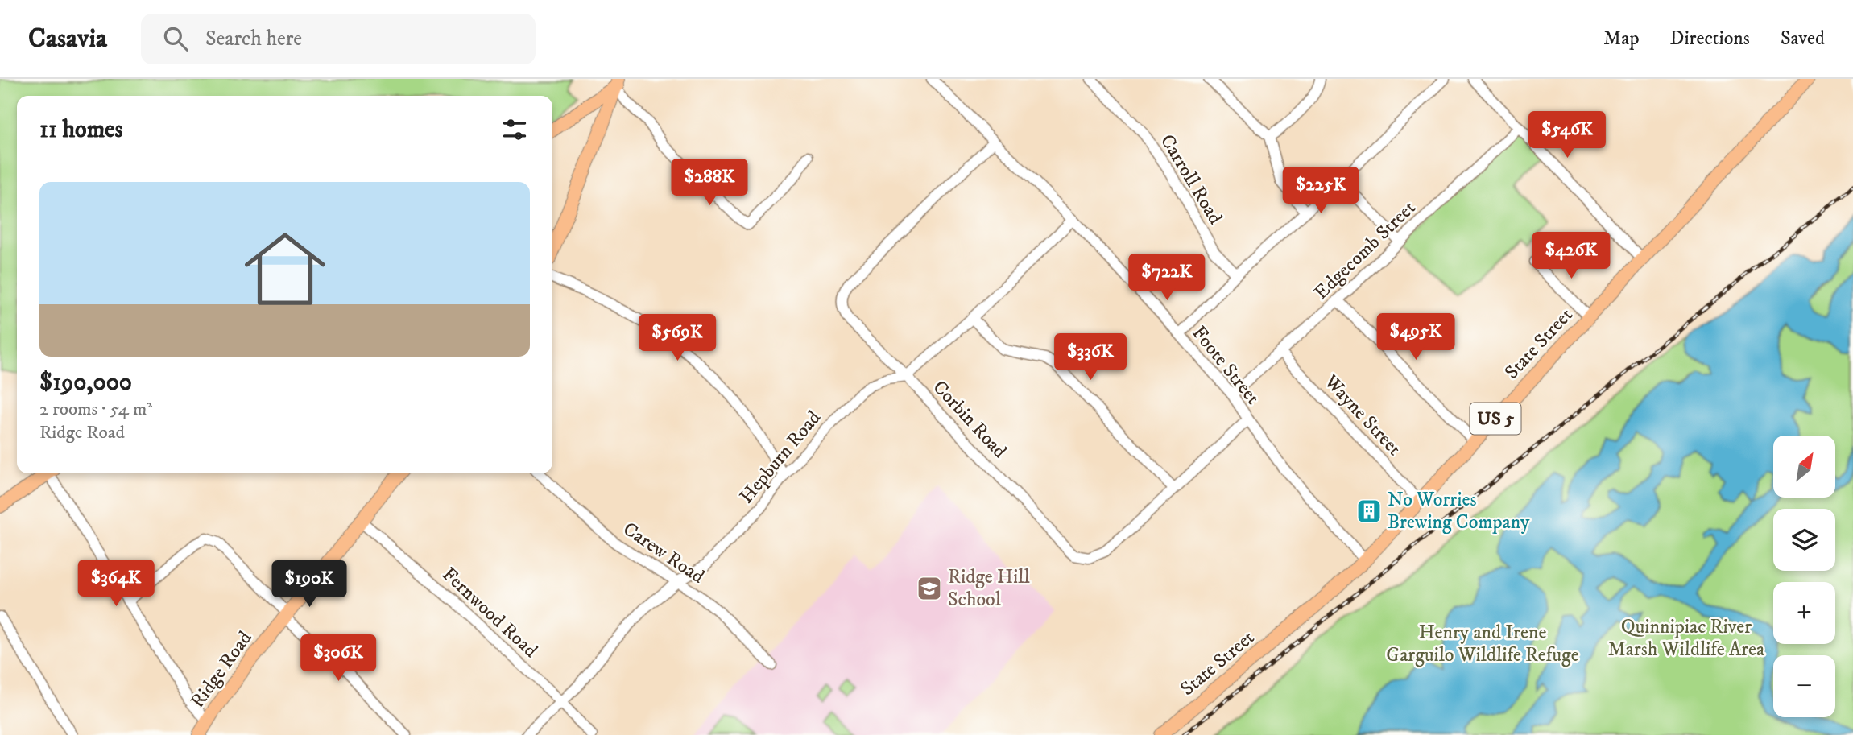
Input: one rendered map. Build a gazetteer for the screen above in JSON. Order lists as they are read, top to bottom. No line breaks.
{"streets":{"main road":["State Street","US 5","Ridge Road"],"street":["Carroll Road","Edgecomb Street","Foote Street","Wayne Street","Corbin Road","Hepburn Road","Carew Road","Fernwood Road"]},"crossings":[["Edgecomb Street","Foote Street"],["Edgecomb Street","Wayne Street"],["State Street","Foote Street"],["State Street","Wayne Street"],["Foote Street","Corbin Road"],["Corbin Road","Hepburn Road"],["Hepburn Road","Carew Road"],["Hepburn Road","Fernwood Road"],["Fernwood Road","Ridge Road"]],"parks":["Quinnipiac River Marsh Wildlife Area","Henry and Irene Garguilo Wildlife Refuge"],"places":{"building":["No Worries Brewing Company"],"school or university":["Ridge Hill School"]},"north":"top right","page":{"header":"Casavia","search":"Search here","nav":["Map","Directions","Saved"],"heading":"11 homes","price":["$546K","$288K","$225K","$426K","$722K","$495K","$569K","$336K","$364K","$190K","$306K"],"list":[{"name":"$190,000","note":"2 rooms · 54 m² · Ridge Road"}],"map_buttons":["+","−"]}}
